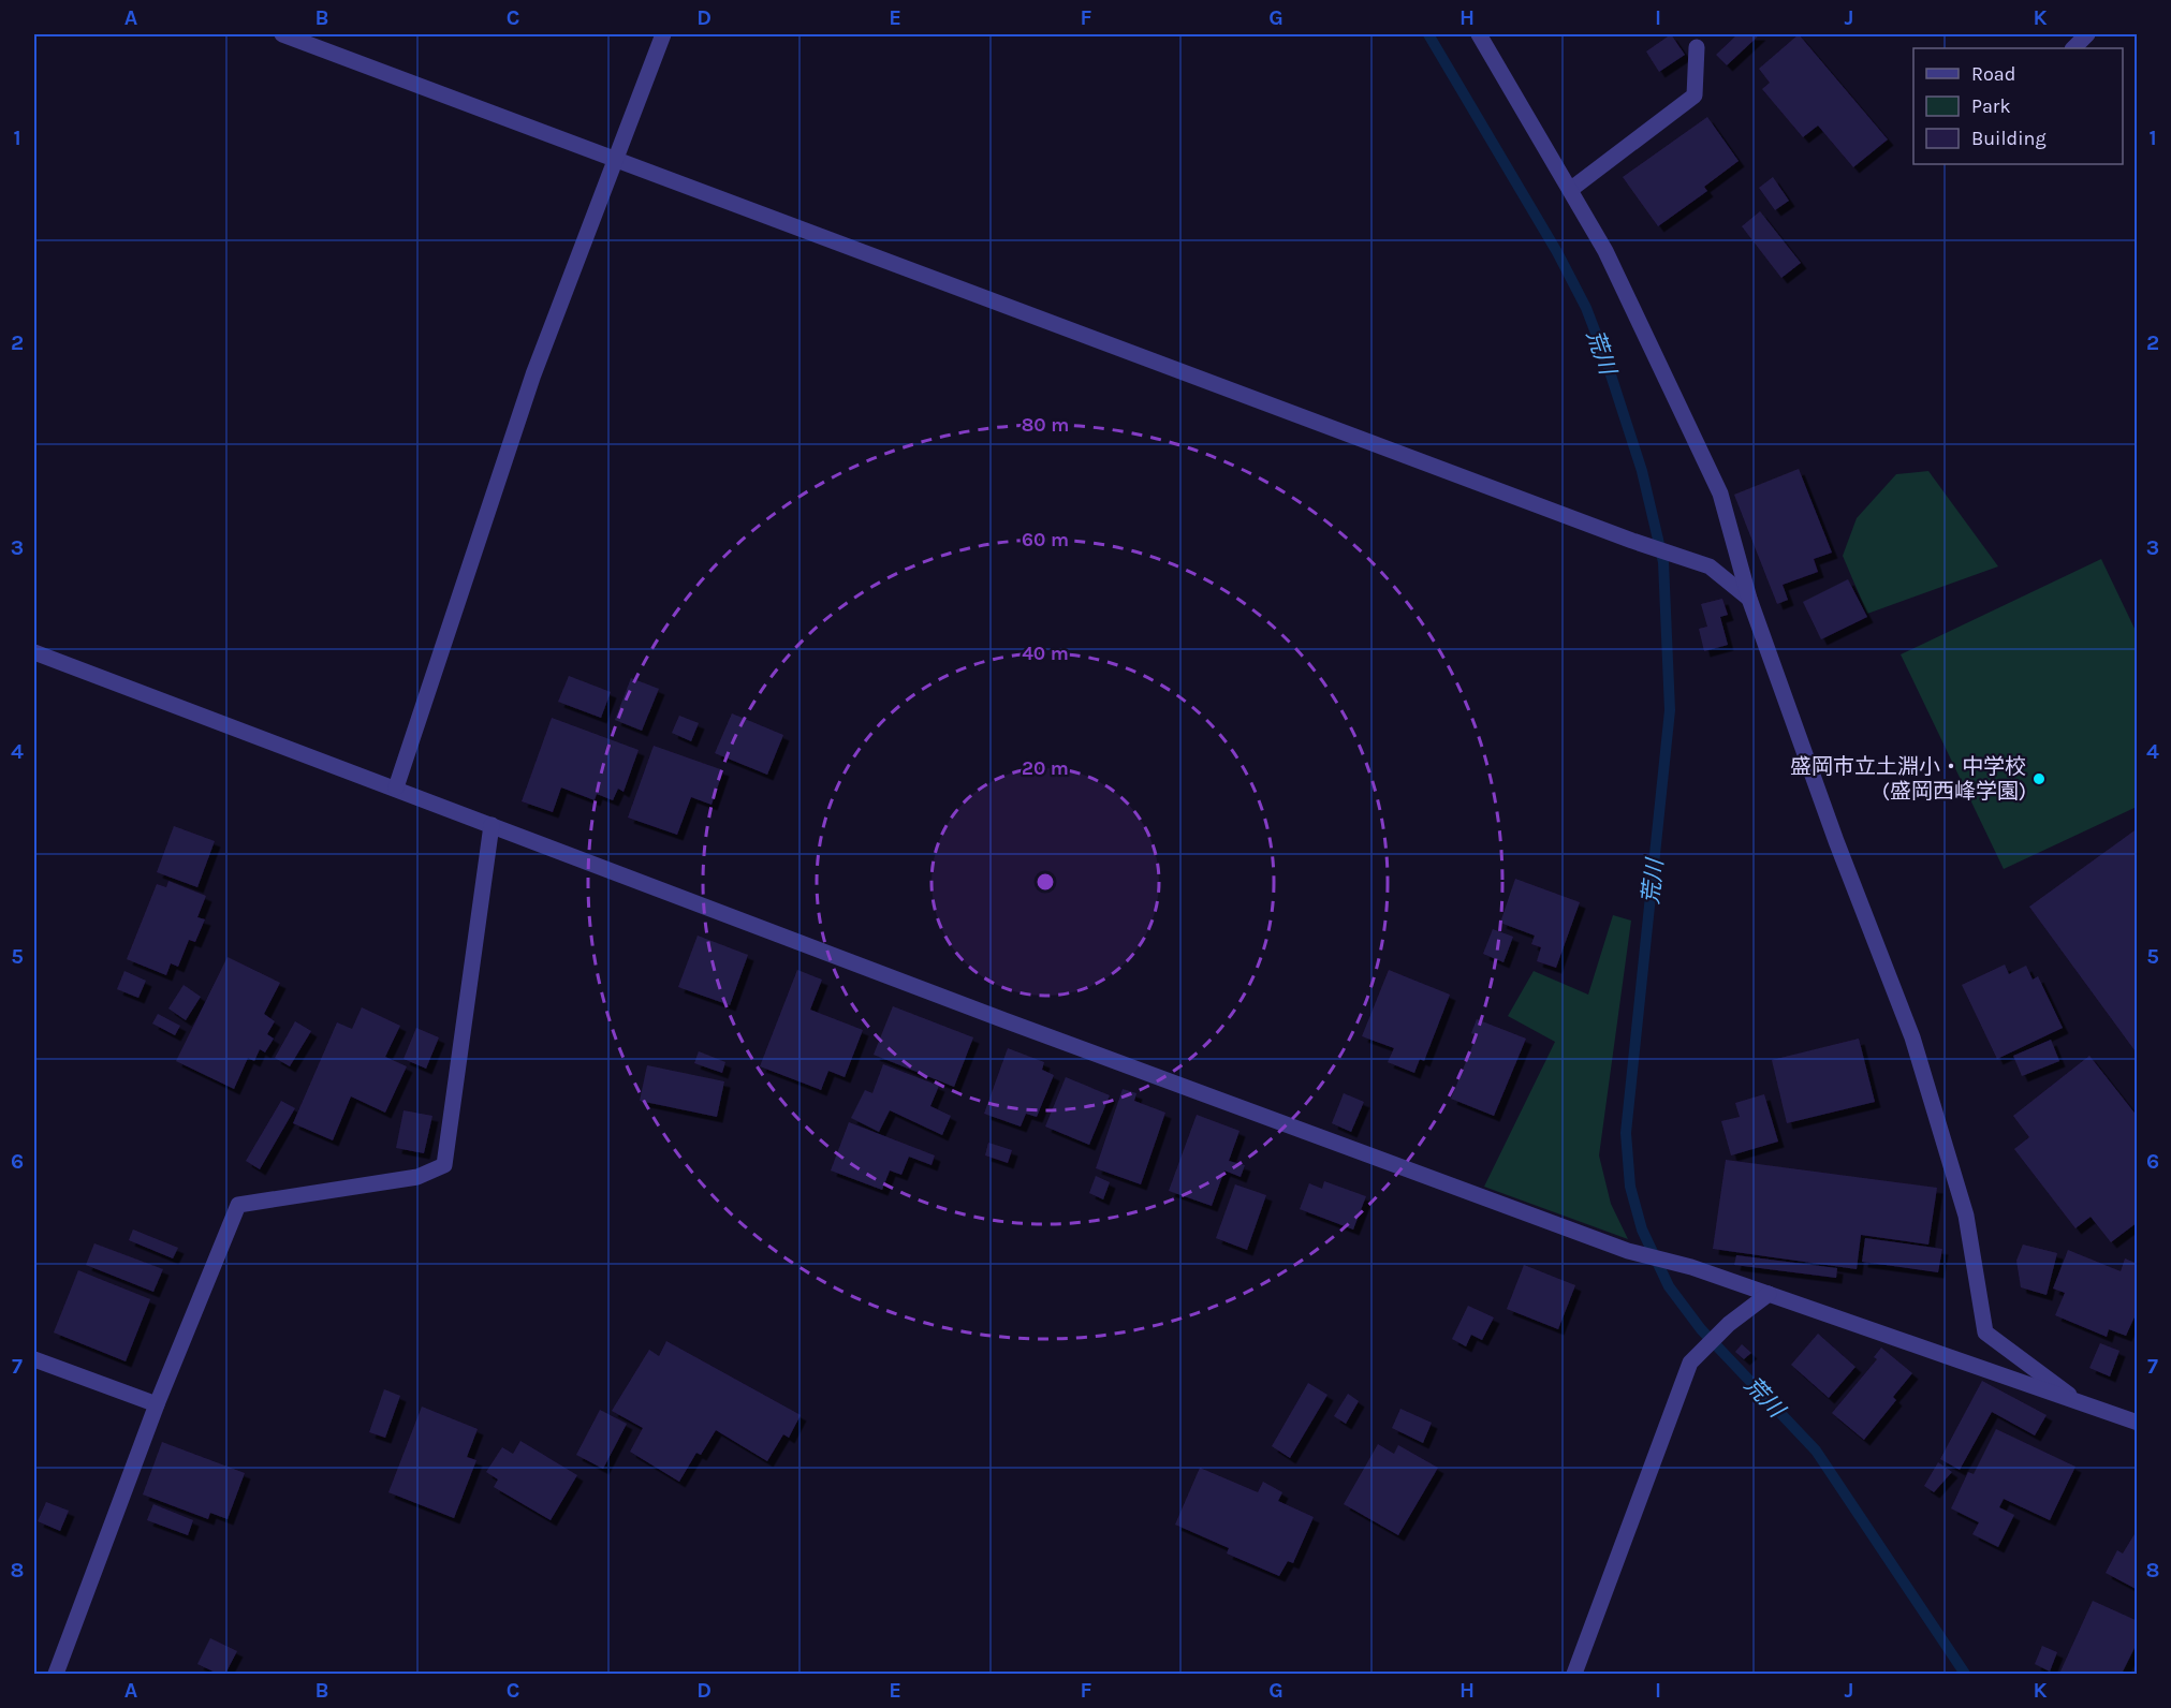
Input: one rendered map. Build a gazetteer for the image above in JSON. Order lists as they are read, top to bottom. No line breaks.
{"water":["荒川"],"places":["盛岡市立土淵小・中学校 (盛岡西峰学園)"],"legend":["Road","Park","Building"],"grid":{"columns":["A","B","C","D","E","F","G","H","I","J","K"],"rows":["1","2","3","4","5","6","7","8"]},"rings":["80 m","60 m","40 m","20 m"]}
